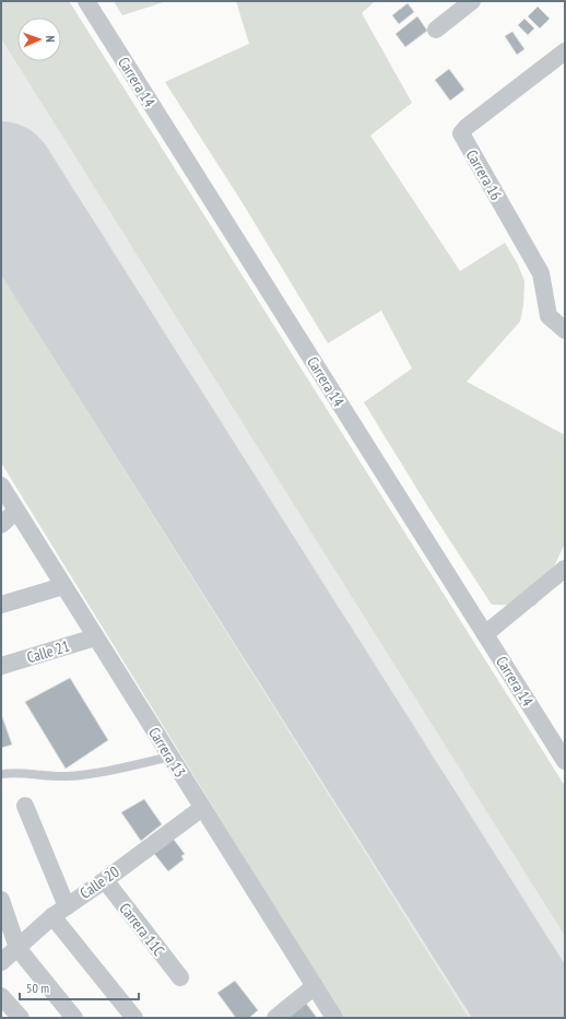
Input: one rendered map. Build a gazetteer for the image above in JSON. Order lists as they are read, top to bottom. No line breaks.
{"streets":{"street":["Carrera 14","Carrera 16","Calle 21","Carrera 13","Calle 20","Carrera 11C"]},"crossings":[["Calle 21","Carrera 13"],["Carrera 13","Calle 20"],["Calle 20","Carrera 11C"]],"scale_bar":"50 m","north":"right"}
